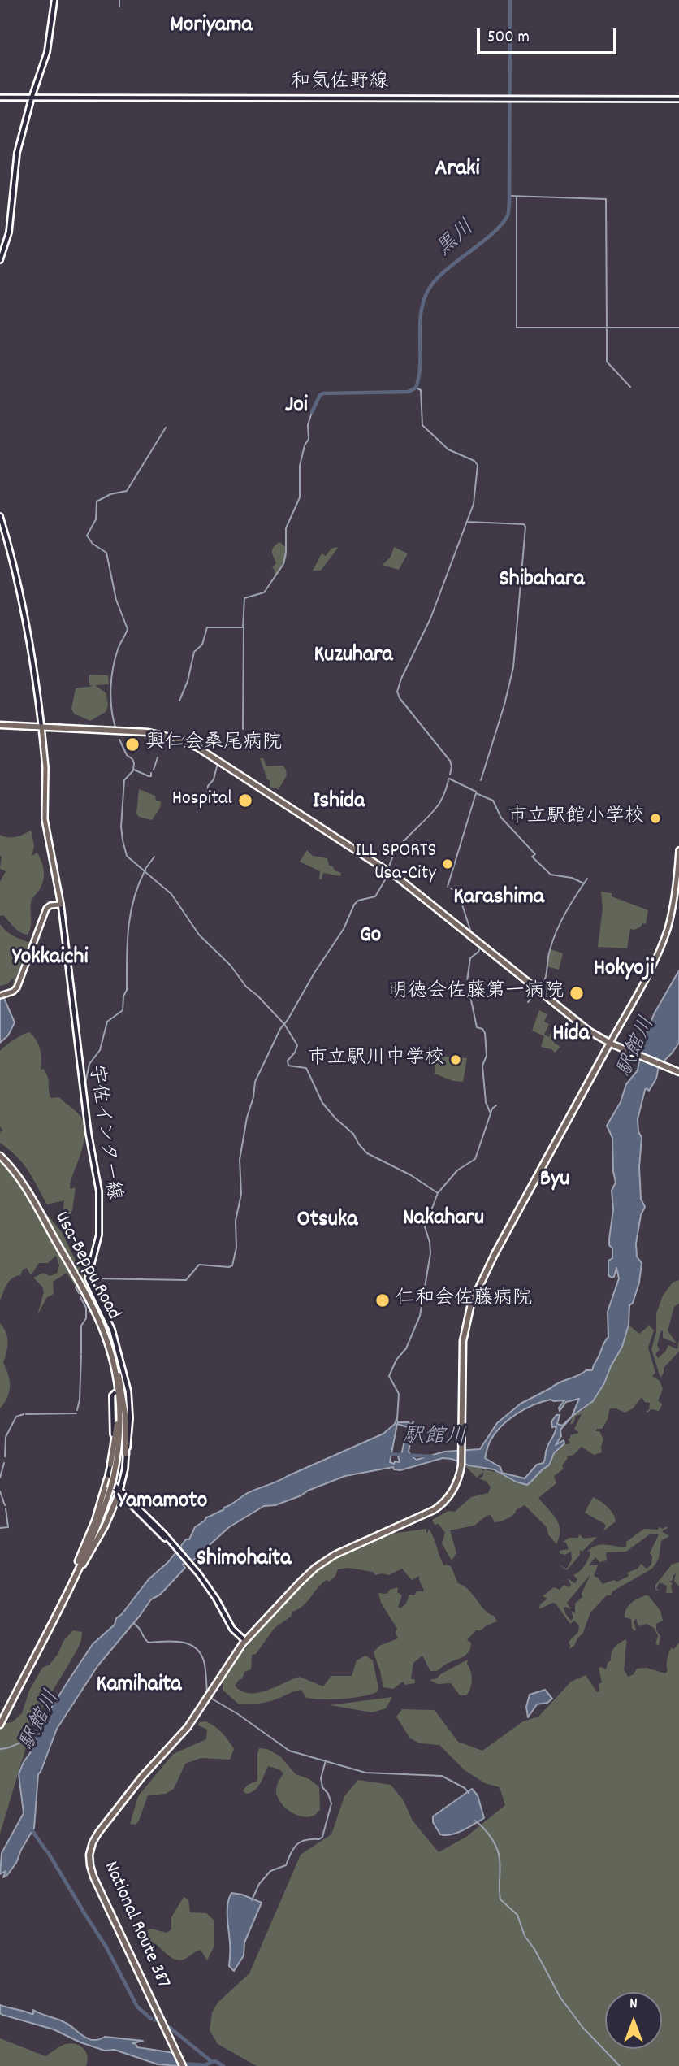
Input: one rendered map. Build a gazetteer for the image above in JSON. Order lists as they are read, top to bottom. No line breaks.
{"streets":{"highway":["Usa-Beppu Road","National Route 387"],"main road":["和気佐野線","宇佐インター線"]},"districts":["Moriyama","Araki","Joi","Shibahara","Kuzuhara","Ishida","Karashima","Go","Yokkaichi","Hokyoji","Hida","Byu","Nakaharu","Otsuka","Yamamoto","Shimohaita","Kamihaita"],"water":["黒川","駅館川"],"places":["興仁会桑尾病院","Hospital","市立駅館小学校","ILL SPORTS Usa-City","明徳会佐藤第一病院","市立駅川中学校","仁和会佐藤病院"],"scale_bar":"500 m","north":"top"}
